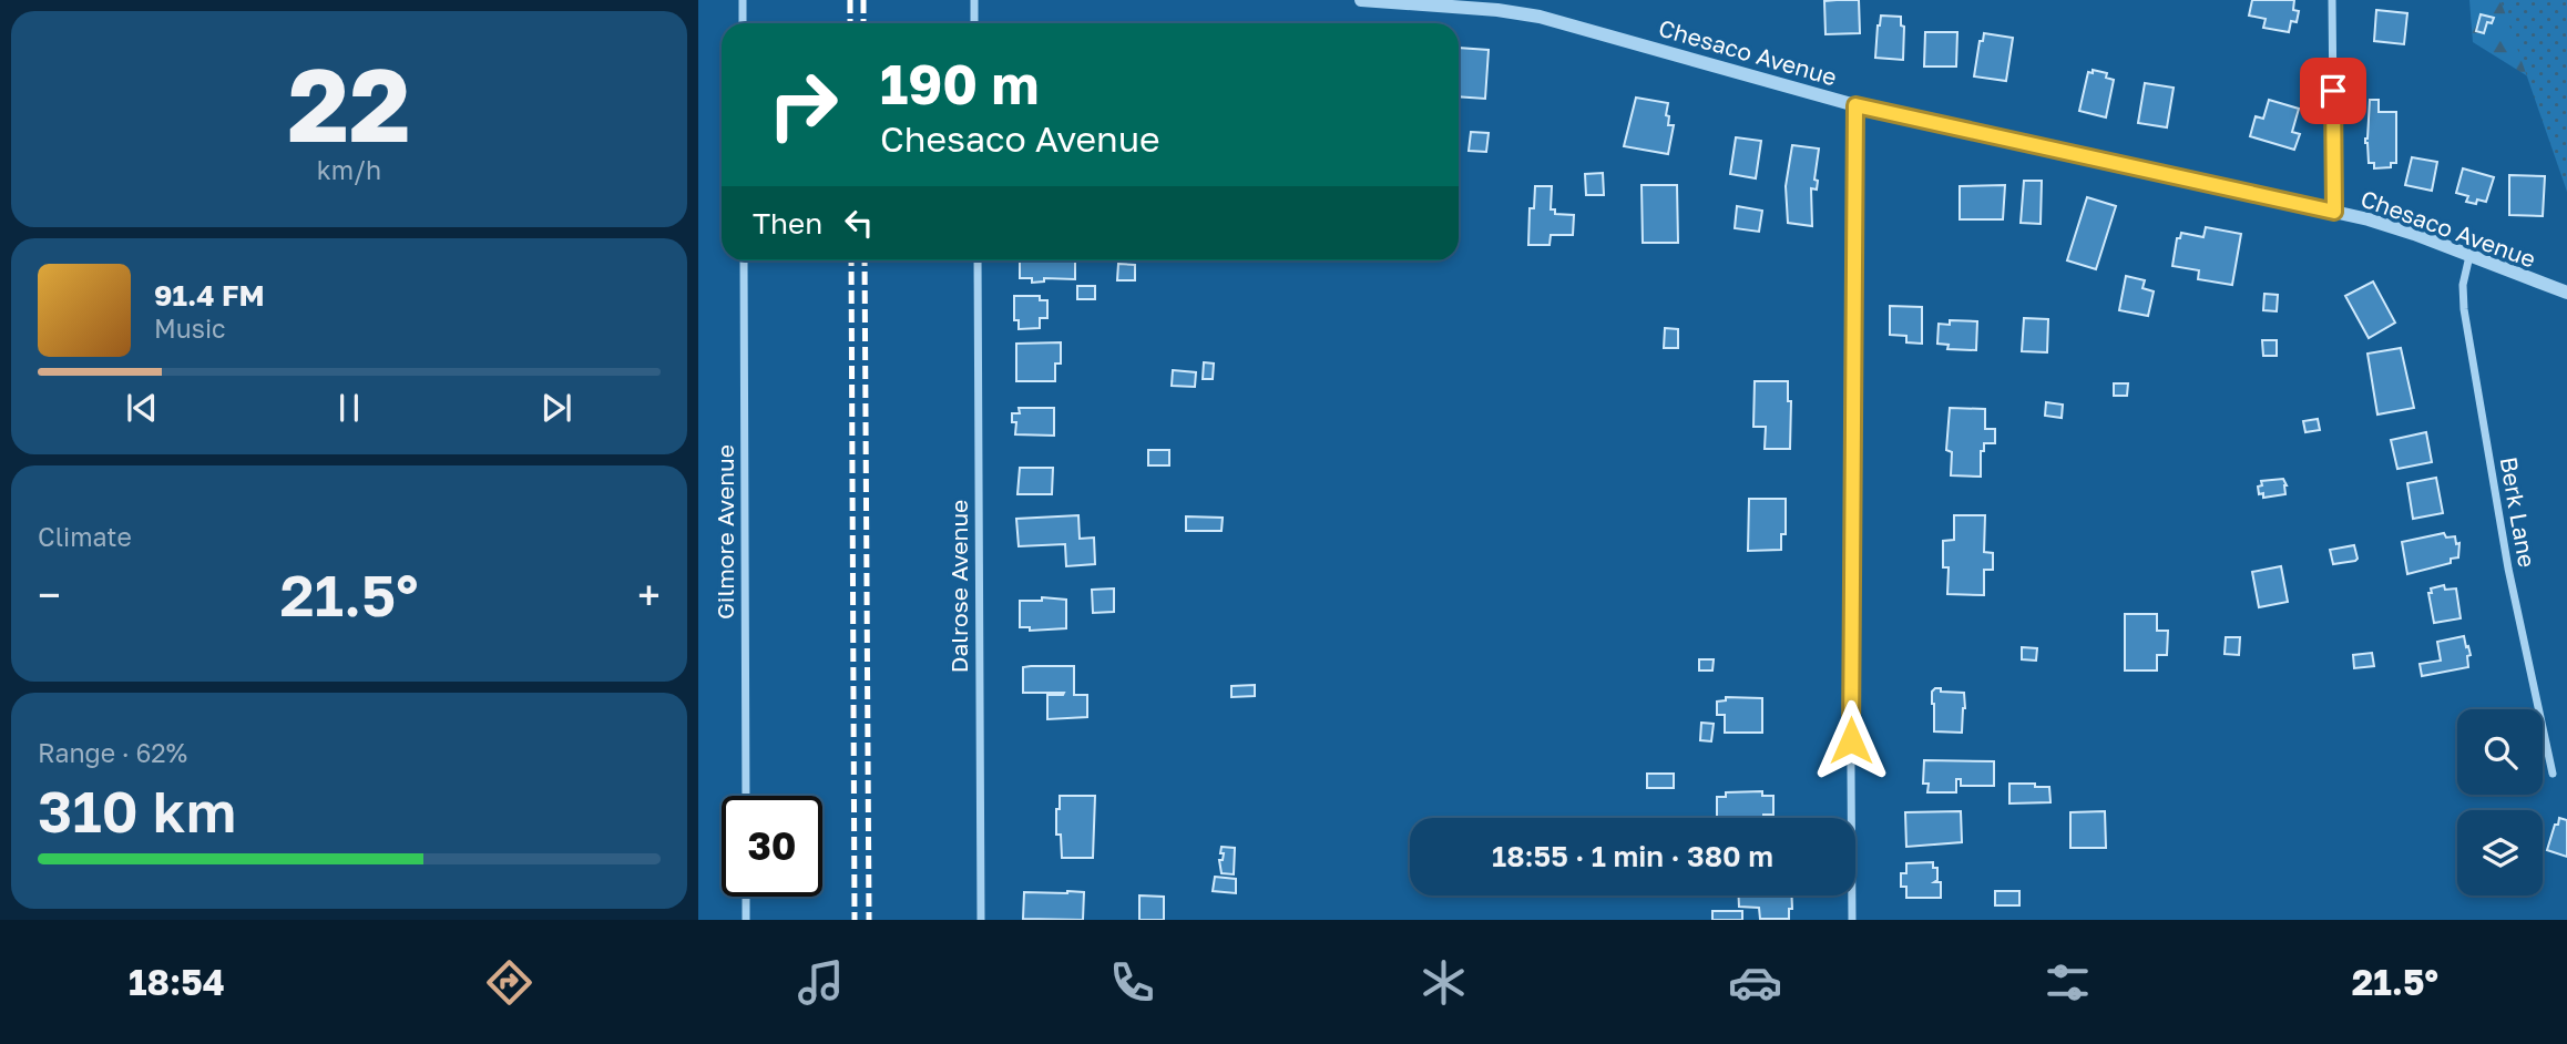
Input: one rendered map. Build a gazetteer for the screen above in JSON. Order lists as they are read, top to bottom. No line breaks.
{"streets":{"street":["Chesaco Avenue","Berk Lane","Gilmore Avenue","Dalrose Avenue"]},"crossings":[["Chesaco Avenue","Berk Lane"]],"page":{"tile":[["22","km/h"],"Climate",["Range · 62%","310 km"]],"turn":["190 m","Chesaco Avenue"],"then":"Then","song":["91.4 FM","Music"],"heat":["−","21.5°","+"],"limit":"30","trip":"18:55 · 1 min · 380 m","tabs":["18:54","21.5°"]}}
